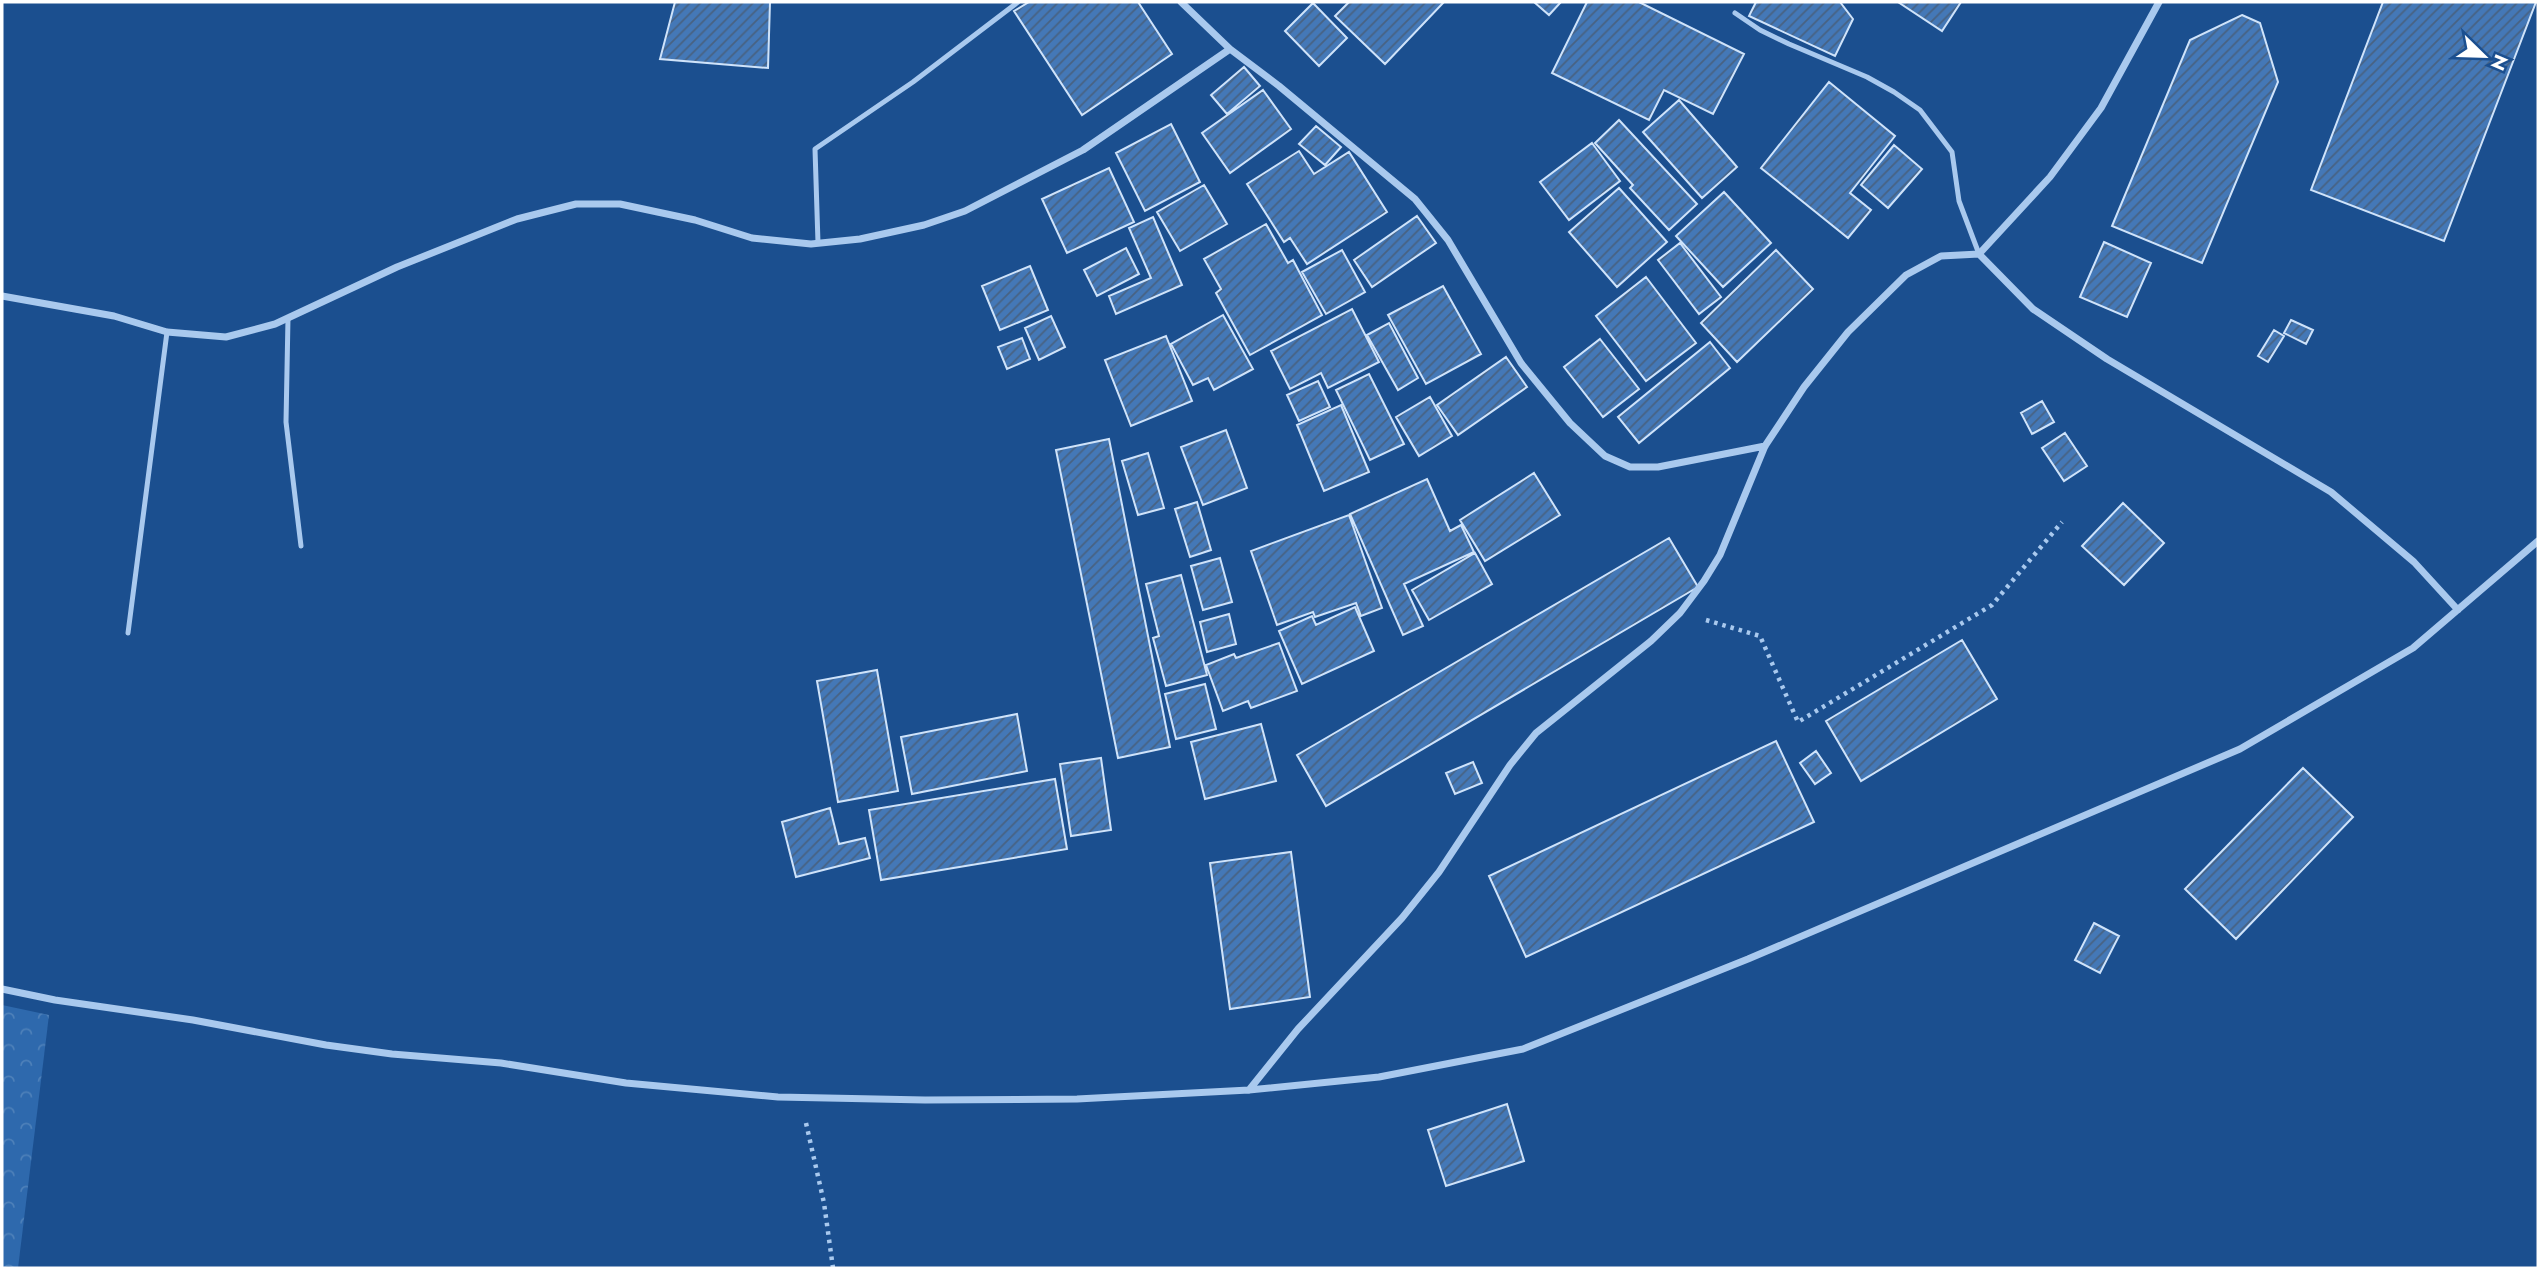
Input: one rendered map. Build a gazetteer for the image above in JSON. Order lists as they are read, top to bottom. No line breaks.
{"north":"bottom right"}
